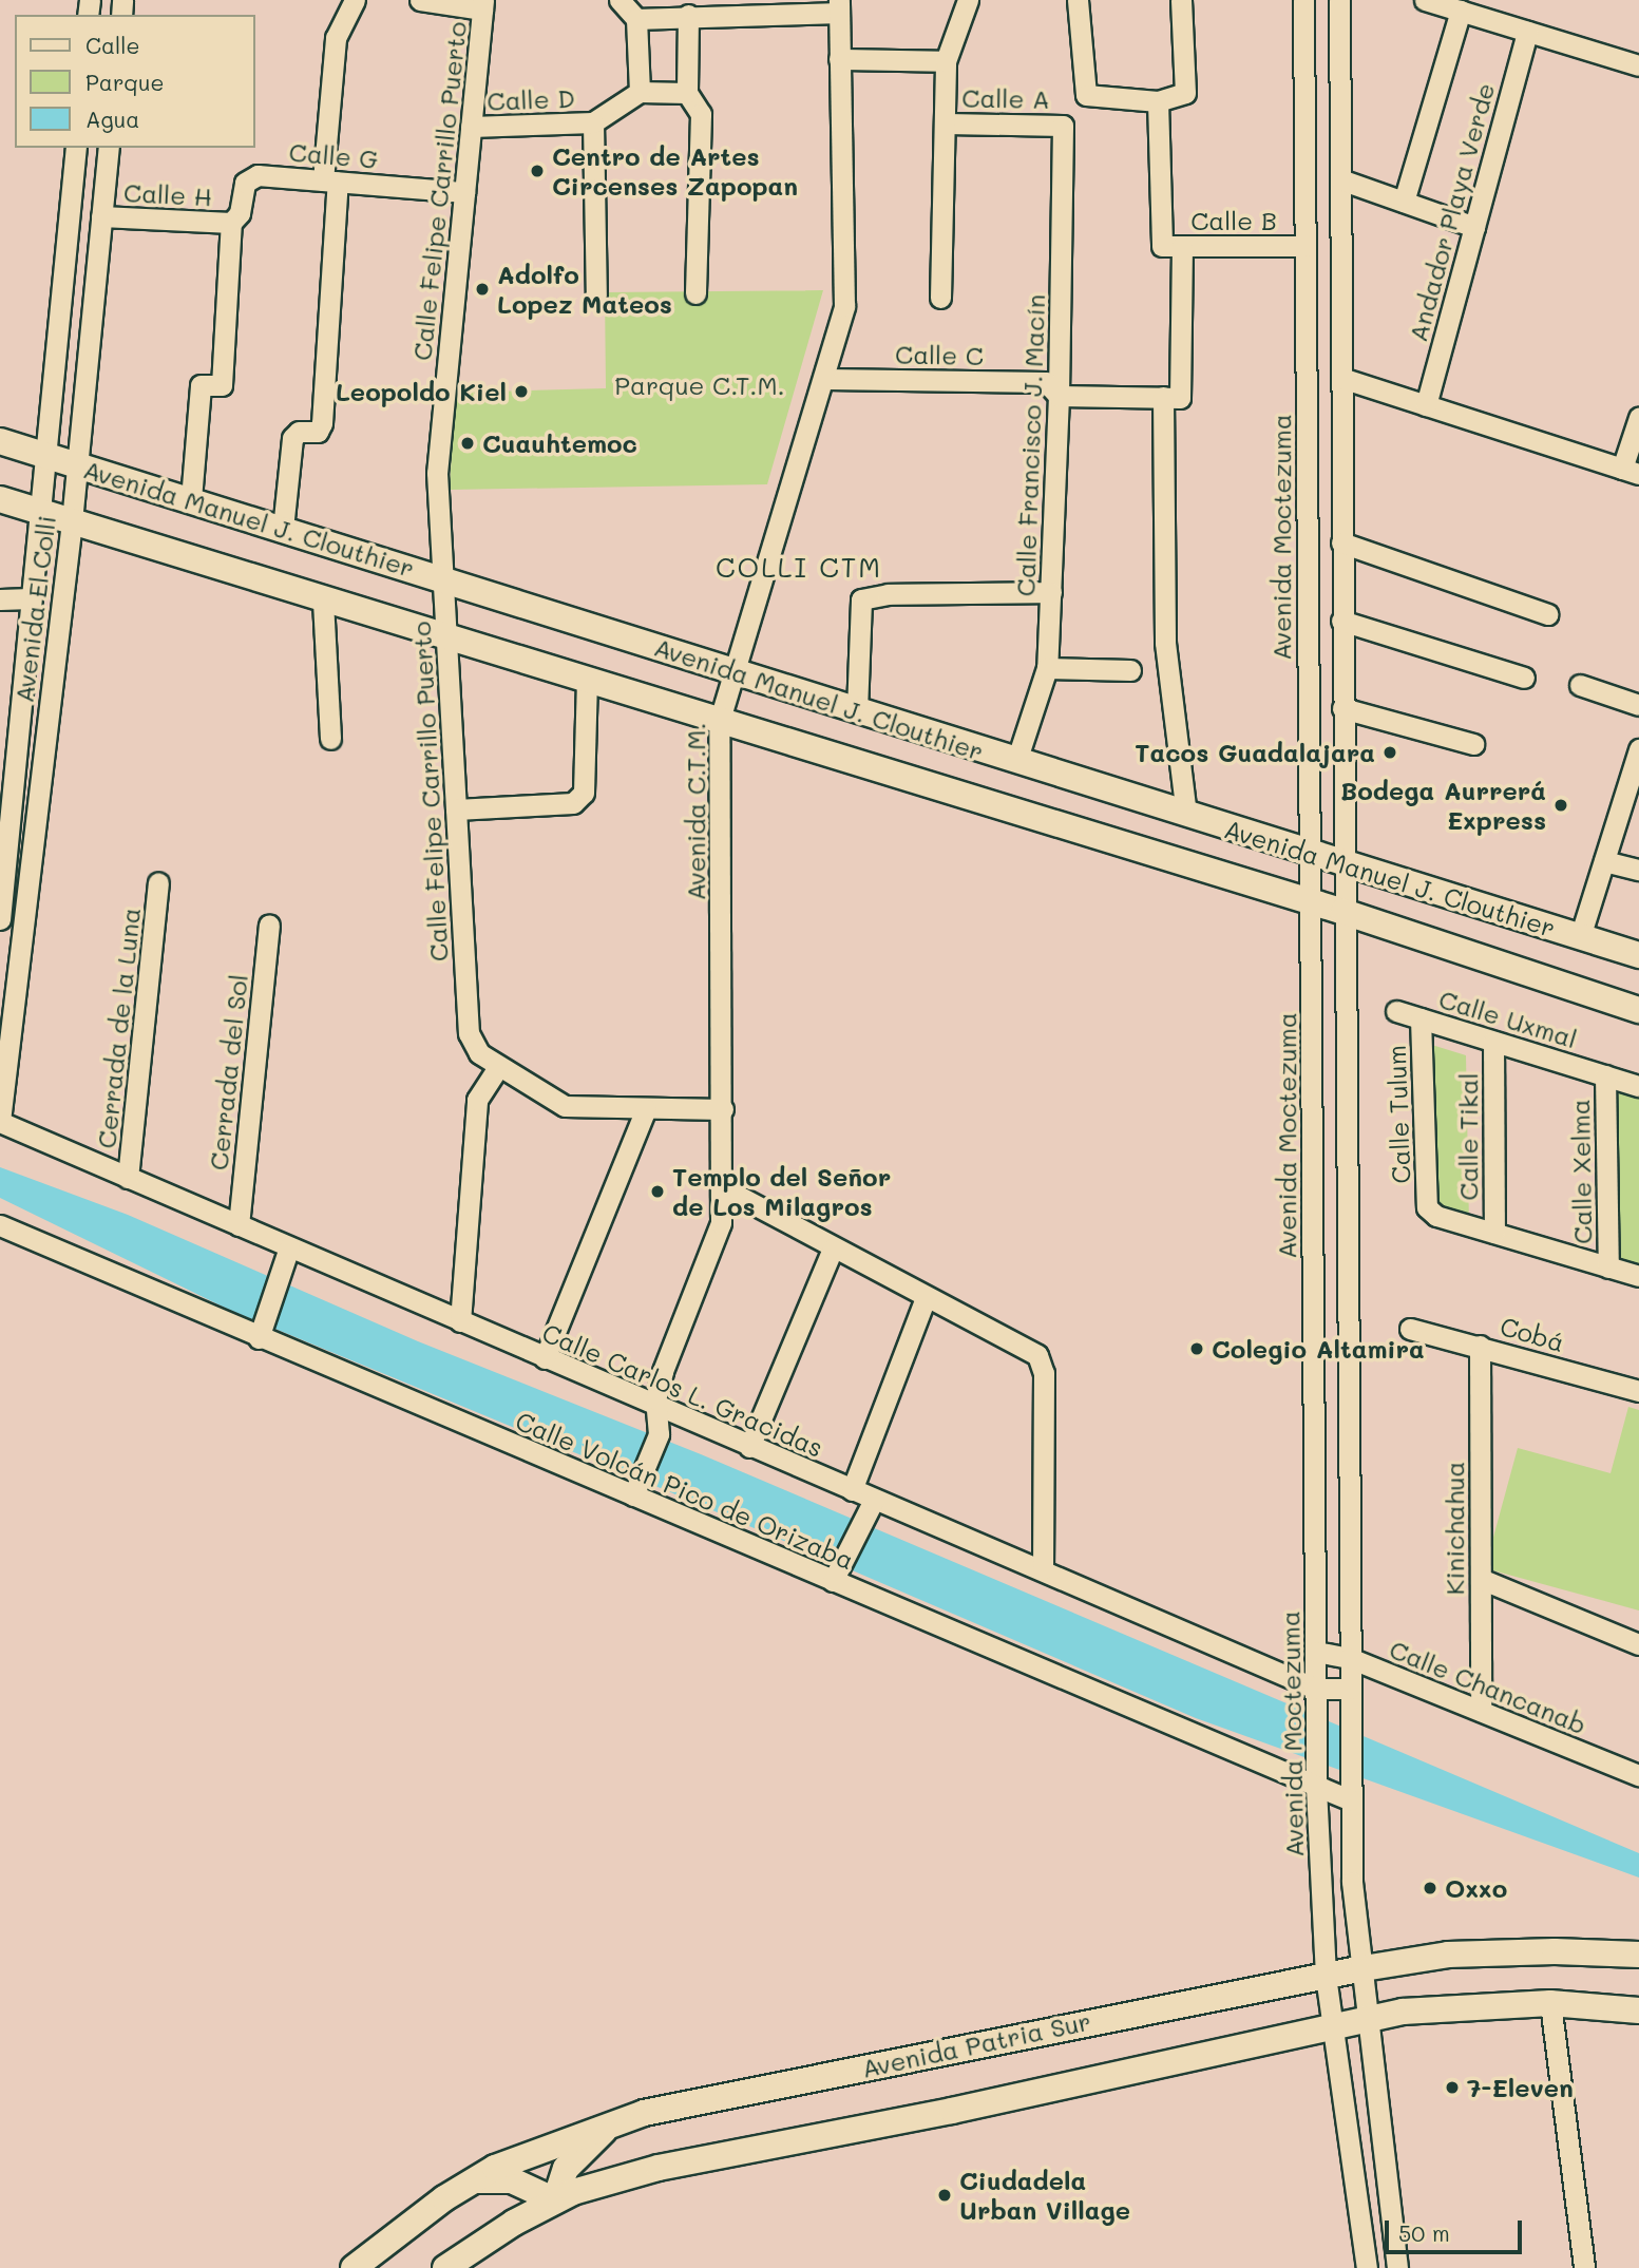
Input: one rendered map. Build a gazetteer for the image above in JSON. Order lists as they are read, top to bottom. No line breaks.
{"streets":{"main road":["Avenida Manuel J. Clouthier","Avenida Patria Sur"],"street":["Calle A","Calle D","Calle G","Calle Felipe Carrillo Puerto","Calle H","Andador Playa Verde","Calle B","Calle C","Calle Francisco J. Macín","Avenida Moctezuma","Avenida El Colli","Avenida C.T.M.","Calle Uxmal","Cerrada de la Luna","Cerrada del Sol","Calle Tulum","Calle Tikal","Calle Xelma","Cobá","Calle Carlos L. Gracidas","Calle Volcán Pico de Orizaba","Kinichahua","Calle Chancanab"]},"crossings":[["Calle A","Calle Francisco J. Macín"],["Calle D","Calle Felipe Carrillo Puerto"],["Calle G","Calle Felipe Carrillo Puerto"],["Calle G","Calle H"],["Calle Felipe Carrillo Puerto","Avenida Manuel J. Clouthier"],["Calle Felipe Carrillo Puerto","Avenida C.T.M."],["Calle H","Avenida El Colli"],["Calle B","Avenida Moctezuma"],["Calle C","Calle Francisco J. Macín"],["Calle C","Avenida C.T.M."],["Calle Francisco J. Macín","Avenida Manuel J. Clouthier"],["Avenida Manuel J. Clouthier","Avenida Moctezuma"],["Avenida Manuel J. Clouthier","Avenida El Colli"],["Avenida Manuel J. Clouthier","Avenida C.T.M."],["Avenida Moctezuma","Calle Carlos L. Gracidas"],["Avenida Moctezuma","Calle Volcán Pico de Orizaba"],["Avenida Moctezuma","Calle Chancanab"],["Avenida Moctezuma","Avenida Patria Sur"],["Avenida El Colli","Calle Carlos L. Gracidas"],["Avenida C.T.M.","Calle Carlos L. Gracidas"],["Avenida C.T.M.","Calle Volcán Pico de Orizaba"],["Calle Uxmal","Calle Tulum"],["Calle Uxmal","Calle Tikal"],["Calle Uxmal","Calle Xelma"],["Cerrada de la Luna","Calle Carlos L. Gracidas"],["Cerrada del Sol","Calle Carlos L. Gracidas"],["Calle Tulum","Calle Tikal"],["Cobá","Kinichahua"],["Kinichahua","Calle Chancanab"]],"districts":["COLLI CTM"],"parks":["Parque C.T.M."],"places":["Centro de Artes Circenses Zapopan","Adolfo Lopez Mateos","Leopoldo Kiel","Cuauhtemoc","Tacos Guadalajara","Bodega Aurrerá Express","Templo del Señor de Los Milagros","Colegio Altamira","Oxxo","7-Eleven","Ciudadela Urban Village"],"legend":["Calle","Parque","Agua"],"scale_bar":"50 m"}
